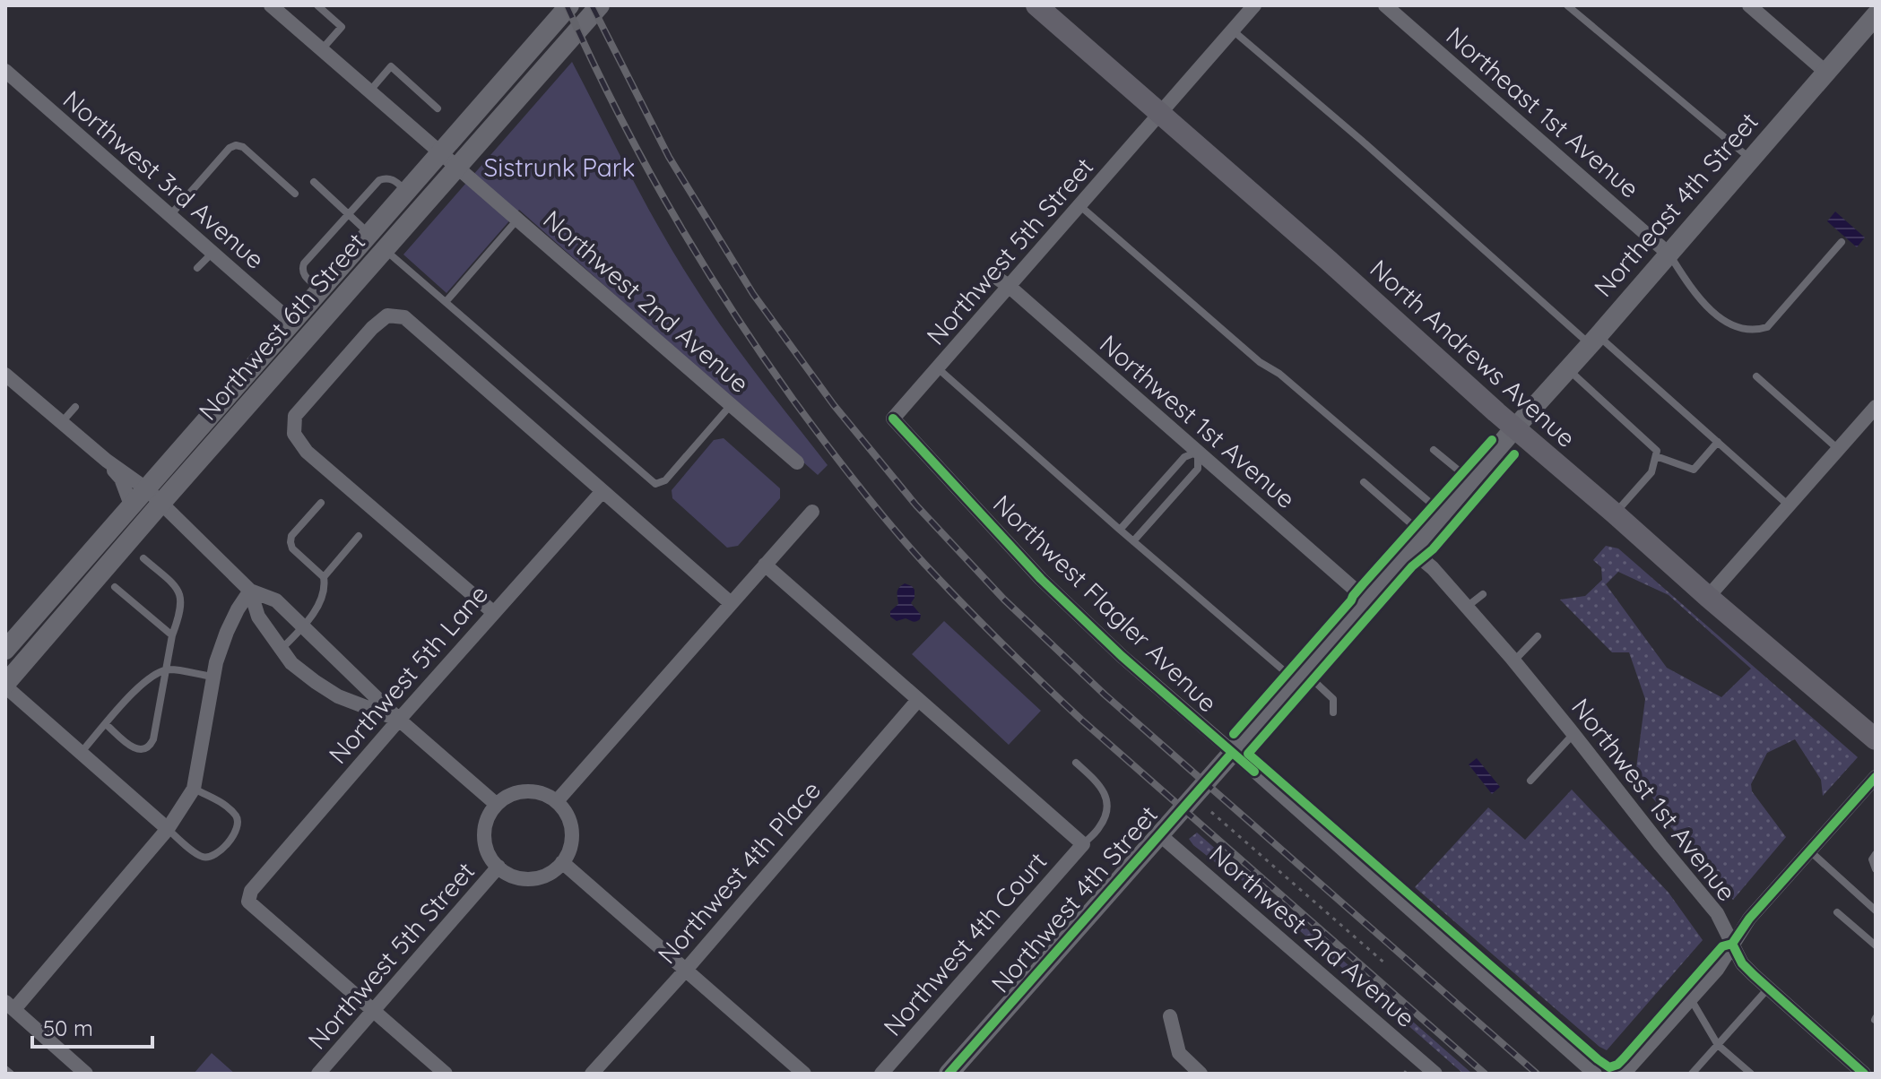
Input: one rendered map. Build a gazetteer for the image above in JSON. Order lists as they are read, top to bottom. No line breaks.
{"streets":{"main road":["North Andrews Avenue"],"street":["Northeast 1st Avenue","Northwest 3rd Avenue","Northeast 4th Street","Northwest 5th Street","Northwest 2nd Avenue","Northwest 6th Street","Northwest 1st Avenue","Northwest Flagler Avenue","Northwest 5th Lane","Northwest 4th Place","Northwest 4th Street","Northwest 4th Court"]},"crossings":[["Northeast 1st Avenue","Northeast 4th Street"],["Northwest 3rd Avenue","Northwest 6th Street"],["Northeast 4th Street","North Andrews Avenue"],["Northeast 4th Street","Northwest 4th Street"],["Northwest 5th Street","North Andrews Avenue"],["Northwest 5th Street","Northwest 1st Avenue"],["Northwest 5th Street","Northwest Flagler Avenue"],["Northwest 5th Street","Northwest 5th Lane"],["Northwest 2nd Avenue","Northwest 6th Street"],["Northwest 2nd Avenue","Northwest 4th Street"],["North Andrews Avenue","Northwest 4th Street"],["Northwest 1st Avenue","Northwest 4th Street"],["Northwest Flagler Avenue","Northwest 4th Street"]],"parks":["Sistrunk Park"],"scale_bar":"50 m"}
